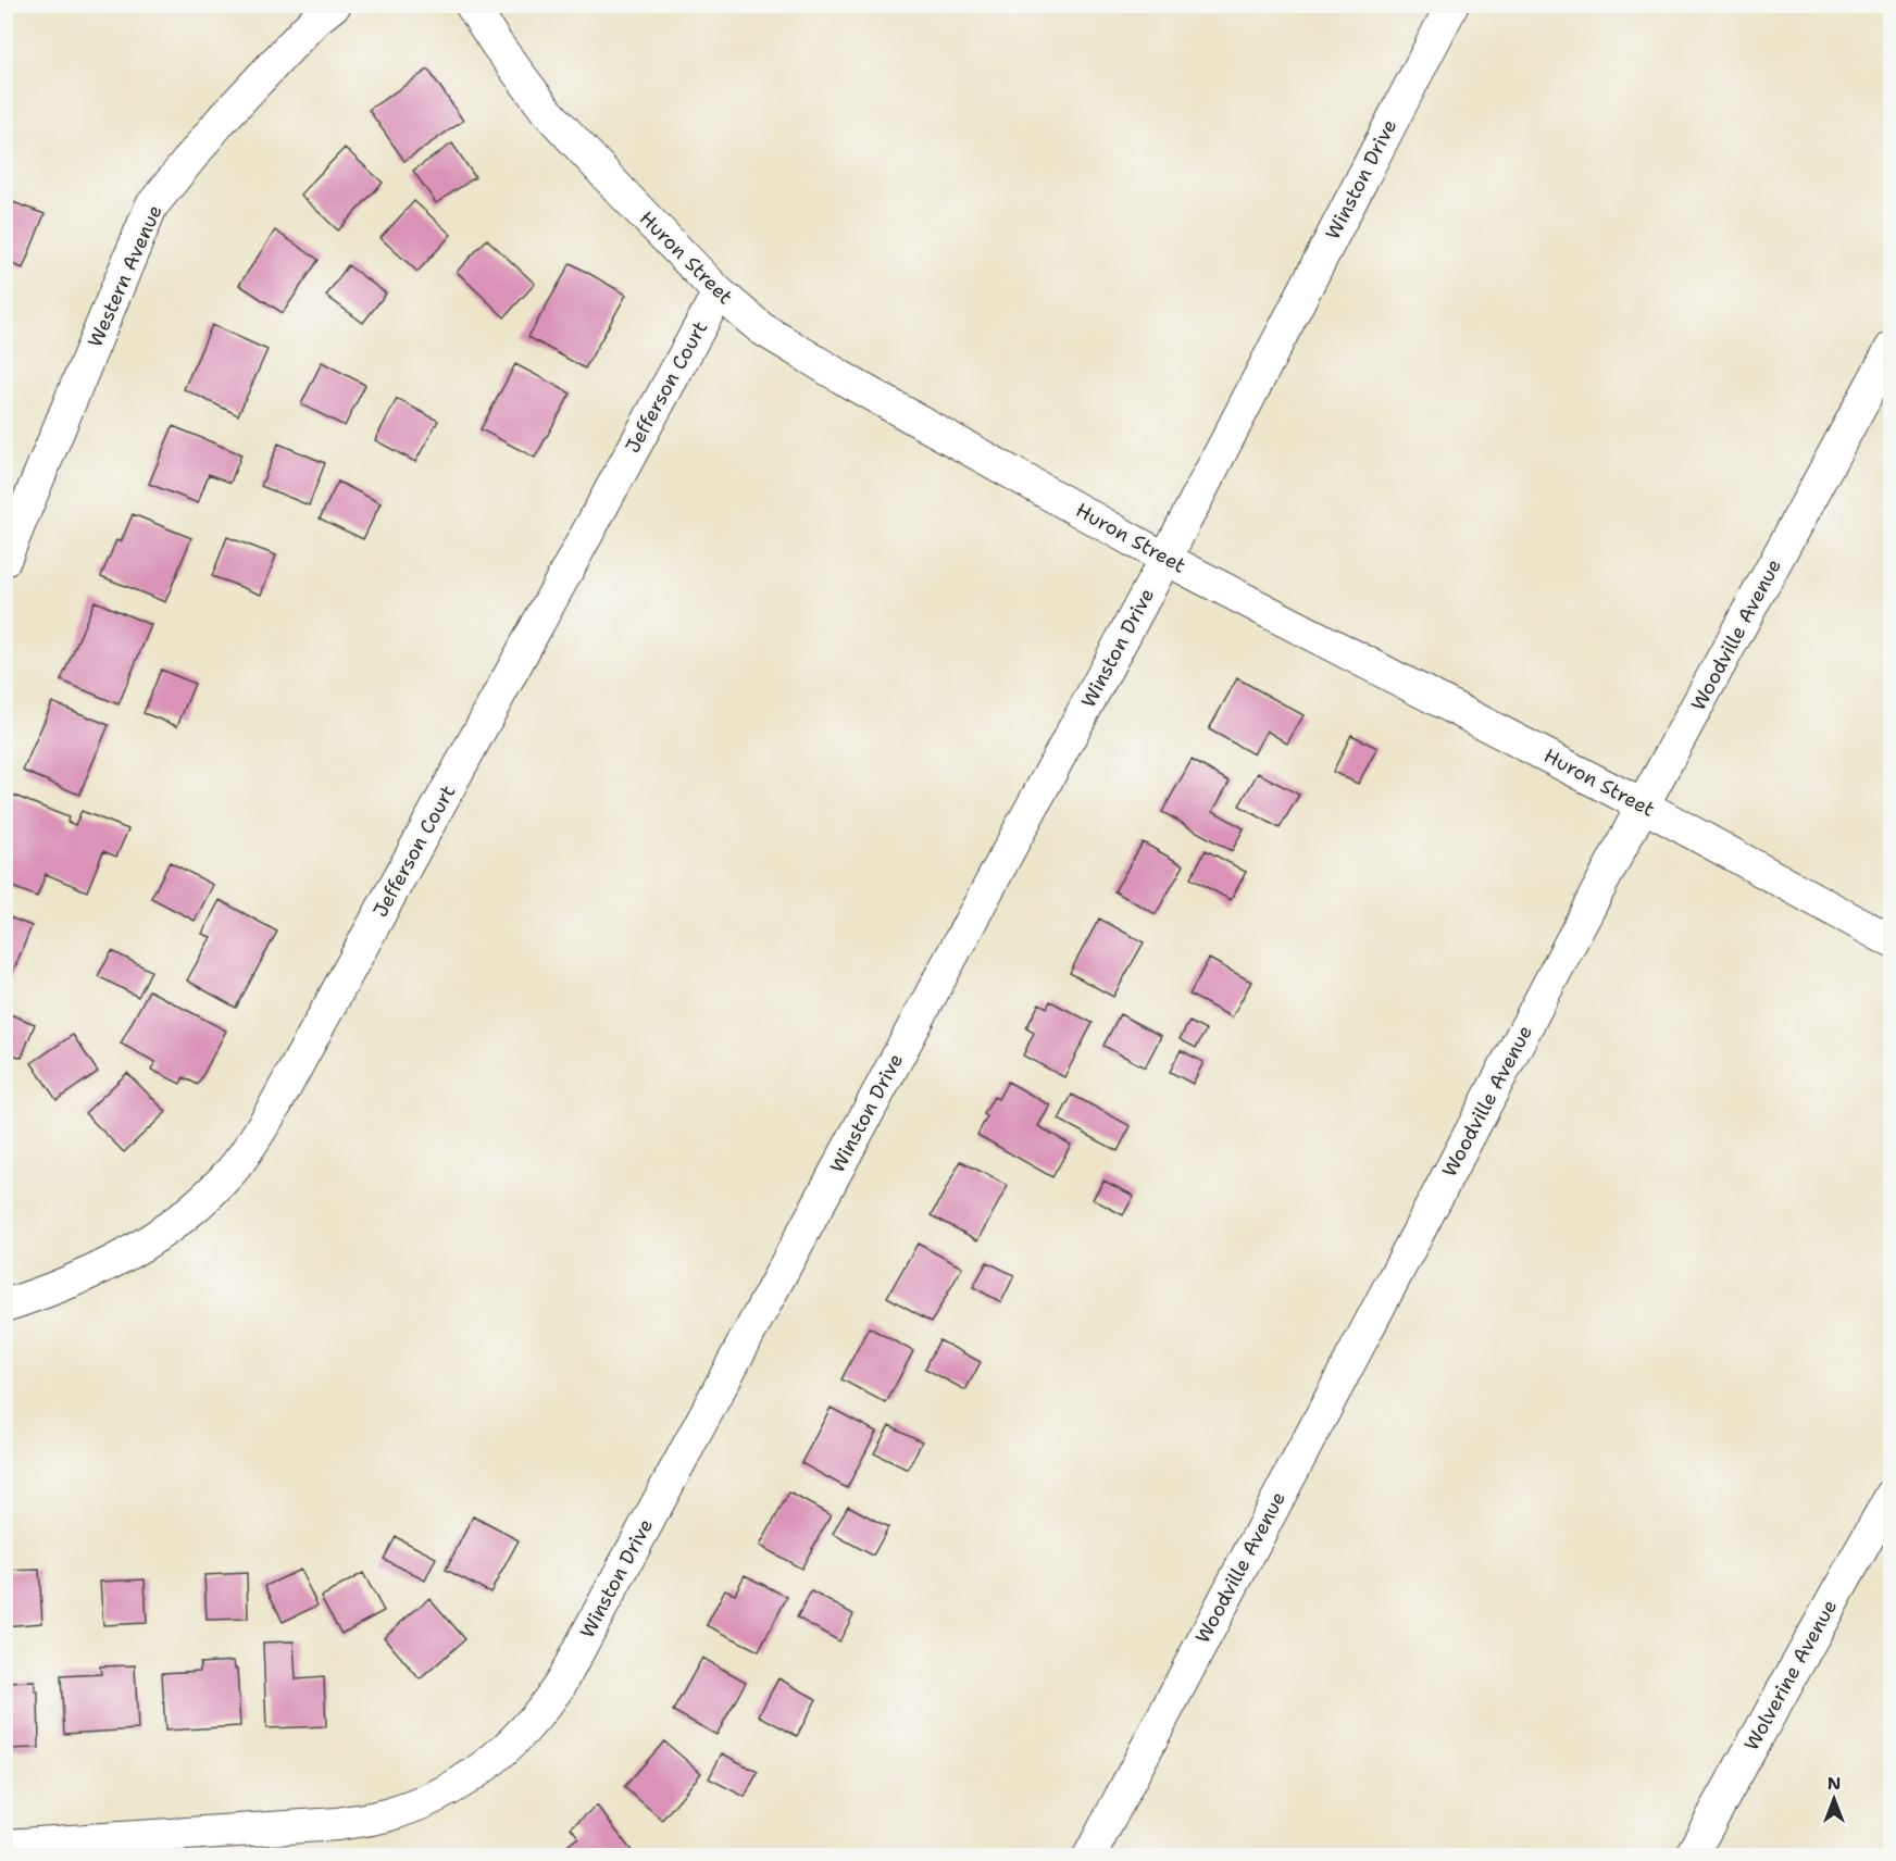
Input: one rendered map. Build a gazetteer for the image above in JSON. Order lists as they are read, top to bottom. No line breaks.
{"streets":{"street":["Winston Drive","Huron Street","Western Avenue","Jefferson Court","Woodville Avenue","Wolverine Avenue"]},"crossings":[["Winston Drive","Huron Street"],["Huron Street","Jefferson Court"],["Huron Street","Woodville Avenue"]],"north":"top"}
